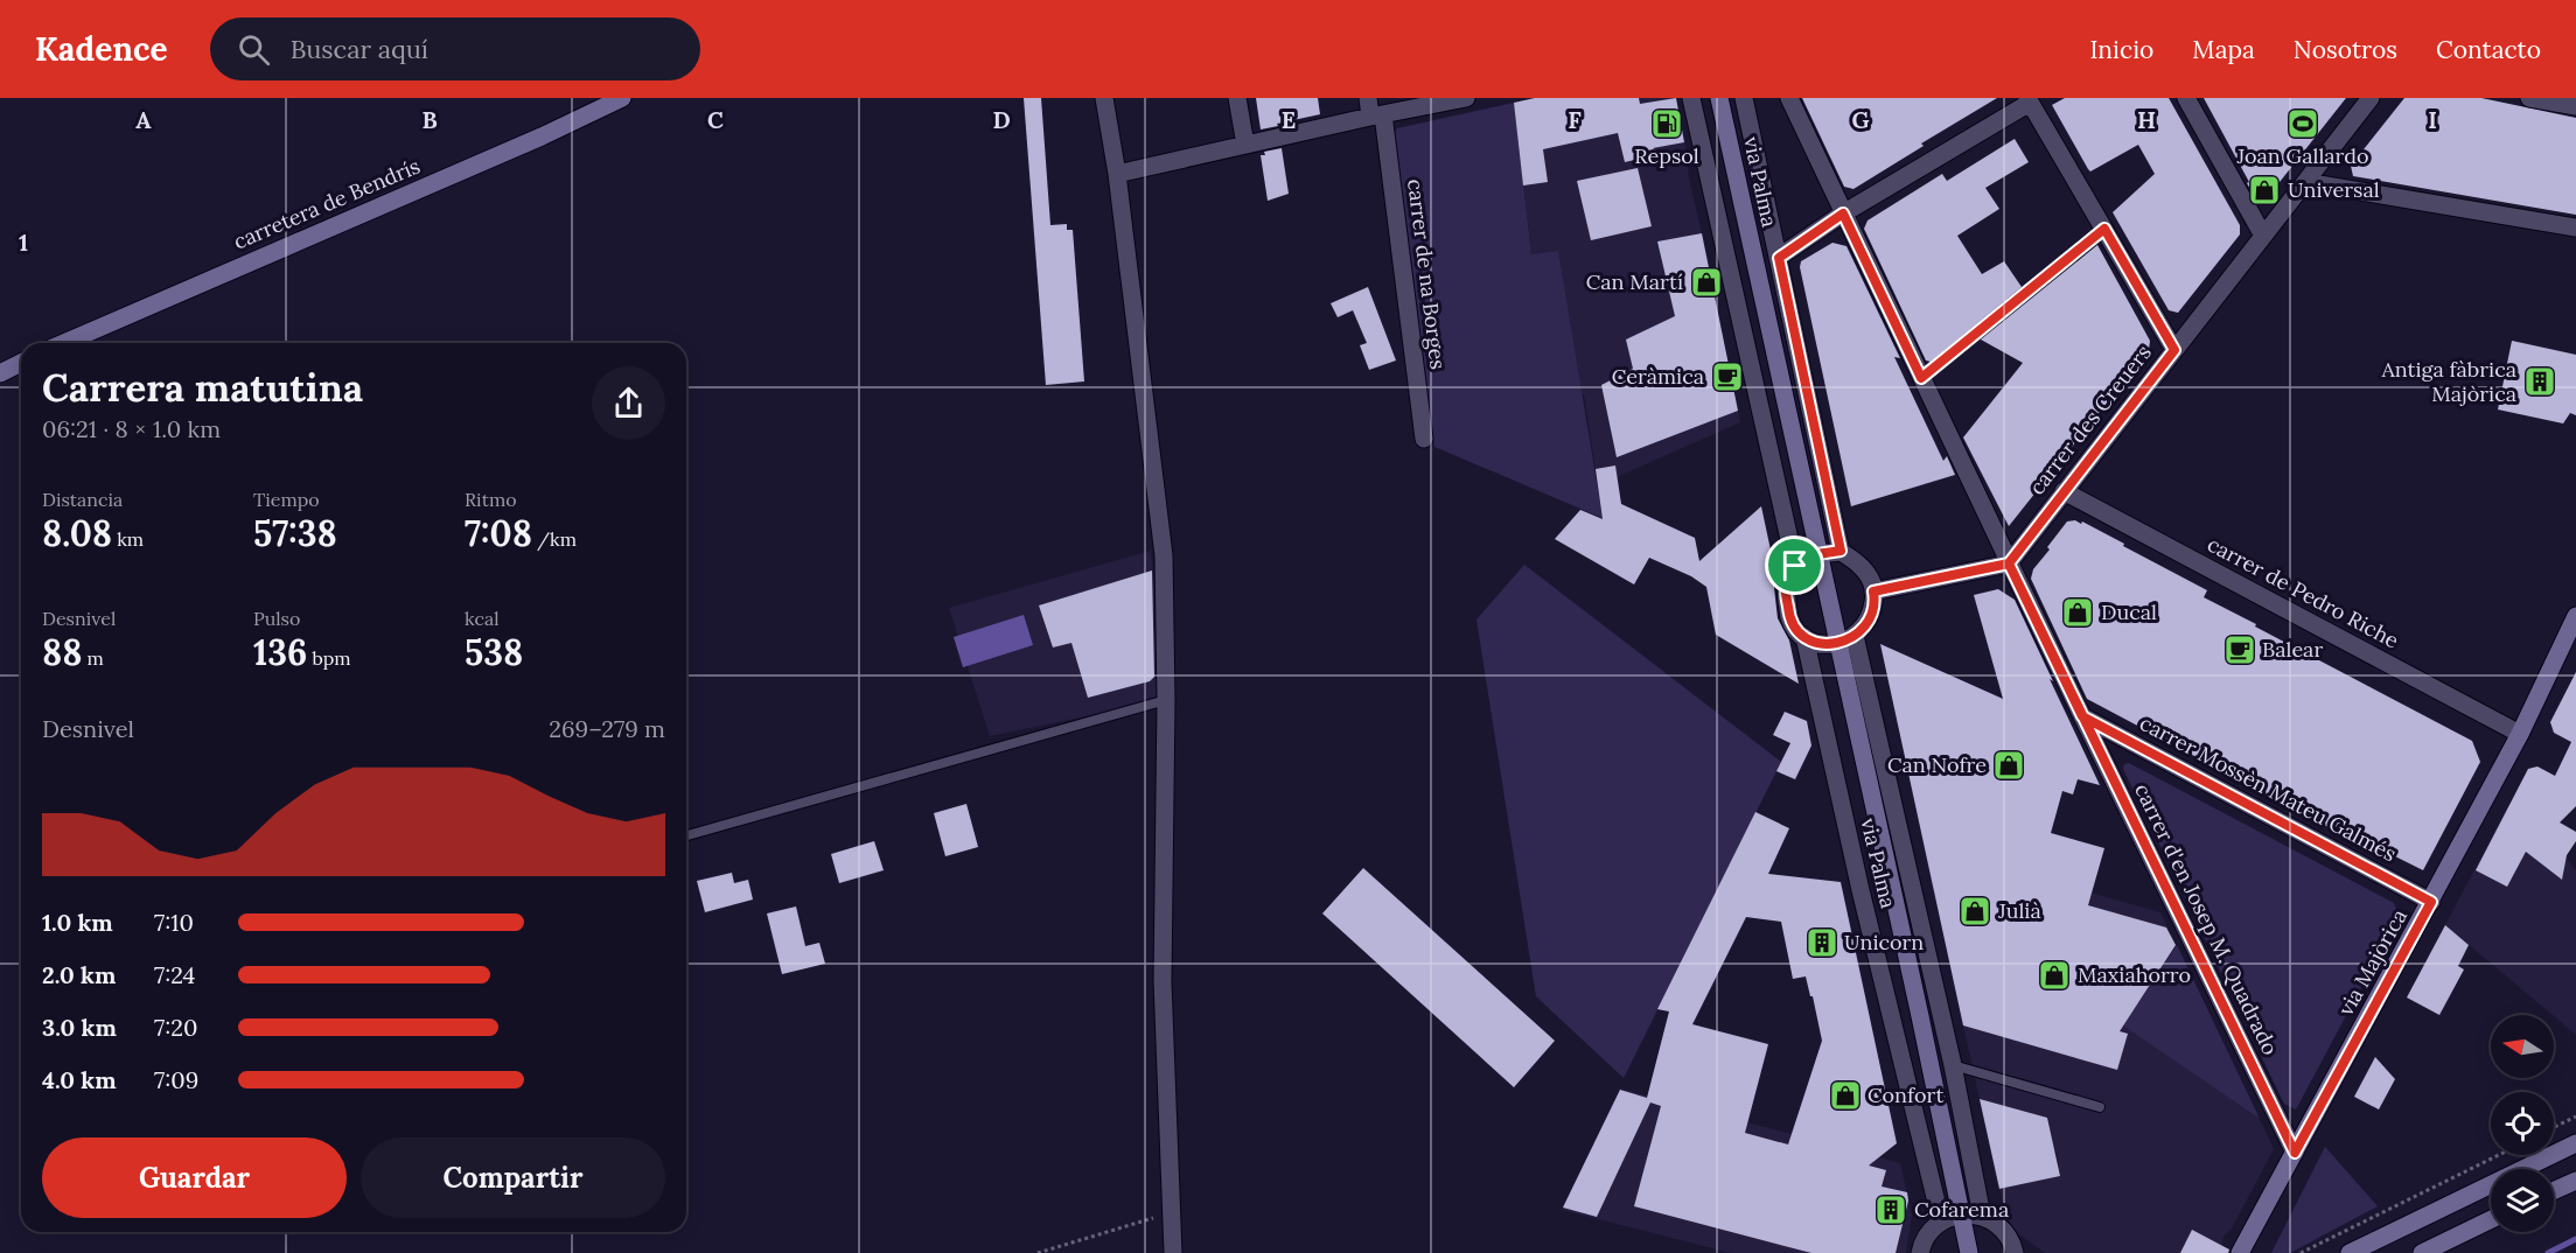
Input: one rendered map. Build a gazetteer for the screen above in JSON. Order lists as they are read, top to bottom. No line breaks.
{"streets":{"main road":["via Palma","carretera de Bendrís","via Majòrica"],"street":["carrer de na Borges","carrer des Creuers","carrer de Pedro Riche","carrer Mossèn Mateu Galmés","carrer d'en Josep M. Quadrado"]},"crossings":[["carrer des Creuers","carrer de Pedro Riche"],["carrer des Creuers","carrer d'en Josep M. Quadrado"],["carrer de Pedro Riche","via Majòrica"],["carrer Mossèn Mateu Galmés","carrer d'en Josep M. Quadrado"],["carrer Mossèn Mateu Galmés","via Majòrica"],["carrer d'en Josep M. Quadrado","via Majòrica"]],"places":{"fuel station":["Repsol"],"sports":["Joan Gallardo"],"shop":["Universal","Can Martí","Ducal","Can Nofre","Julià","Maxiahorro","Confort"],"cafe":["Ceràmica","Balear"],"building":["Antiga fàbrica Majòrica","Unicorn","Cofarema"]},"north":"left","page":{"header":"Kadence","search":"Buscar aquí","nav":["Inicio","Mapa","Nosotros","Contacto"],"heading":["Carrera matutina","06:21 · 8 × 1.0 km"],"stats":[["Distancia","8.08 km"],["Tiempo","57:38"],["Ritmo","7:08 /km"],["Desnivel","88 m"],["Pulso","136 bpm"],["kcal","538"]],"chart":["Desnivel","269–279 m"],"list":[{"name":"1.0 km","note":"7:10"},{"name":"2.0 km","note":"7:24"},{"name":"3.0 km","note":"7:20"},{"name":"4.0 km","note":"7:09"}],"buttons":["Guardar","Compartir"]},"grid":{"columns":["A","B","C","D","E","F","G","H","I"],"rows":["1"]}}
